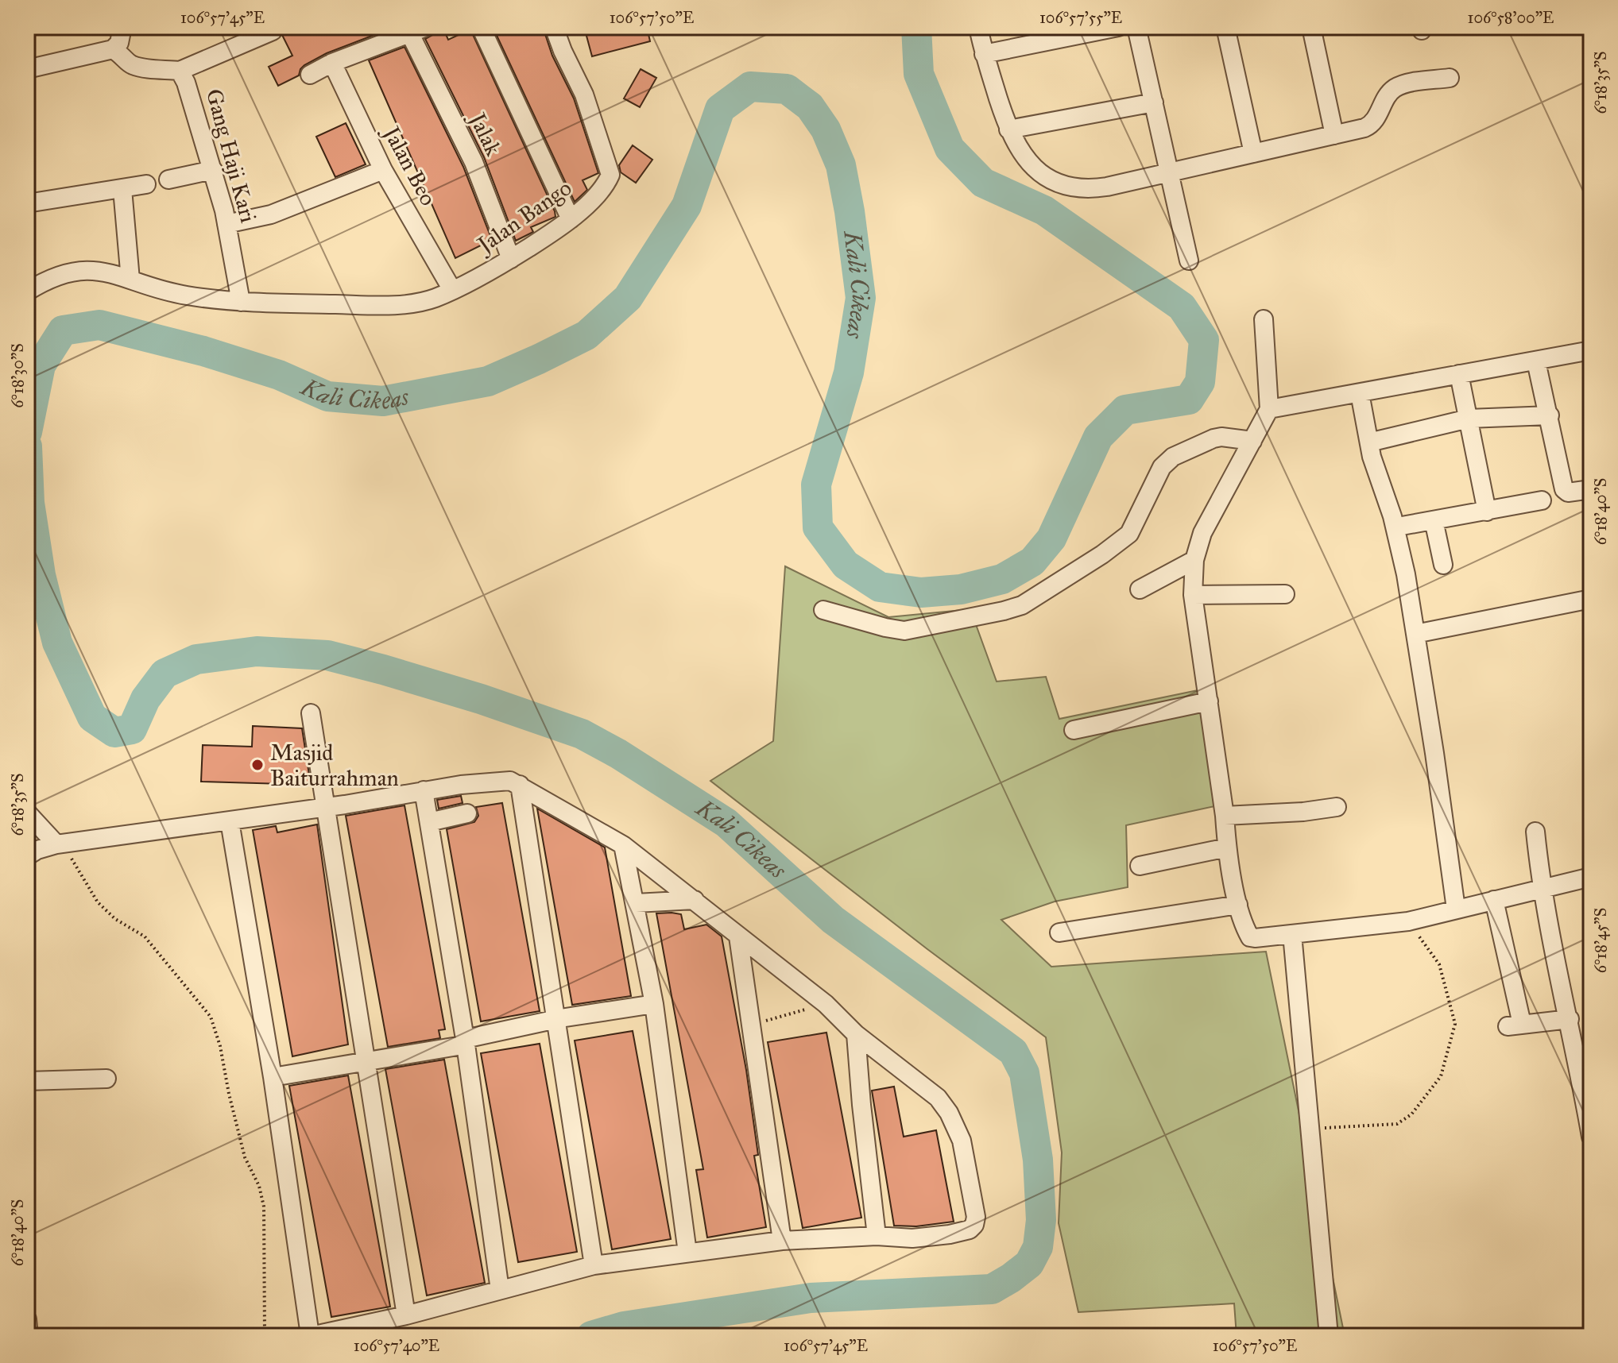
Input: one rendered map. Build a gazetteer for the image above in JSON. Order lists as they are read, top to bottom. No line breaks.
{"streets":{"street":["Jalak","Gang Haji Kari","Jalan Beo","Jalan Bango"]},"crossings":[["Jalak","Jalan Bango"],["Gang Haji Kari","Jalan Bango"],["Jalan Beo","Jalan Bango"]],"water":["Kali Cikeas"],"places":["Masjid Baiturrahman"],"coordinates":["106°57'45\"E","106°57'50\"E","106°57'55\"E","106°58'00\"E","6°18'35\"S","6°18'30\"S","6°18'40\"S","6°18'45\"S","106°57'40\"E"]}
